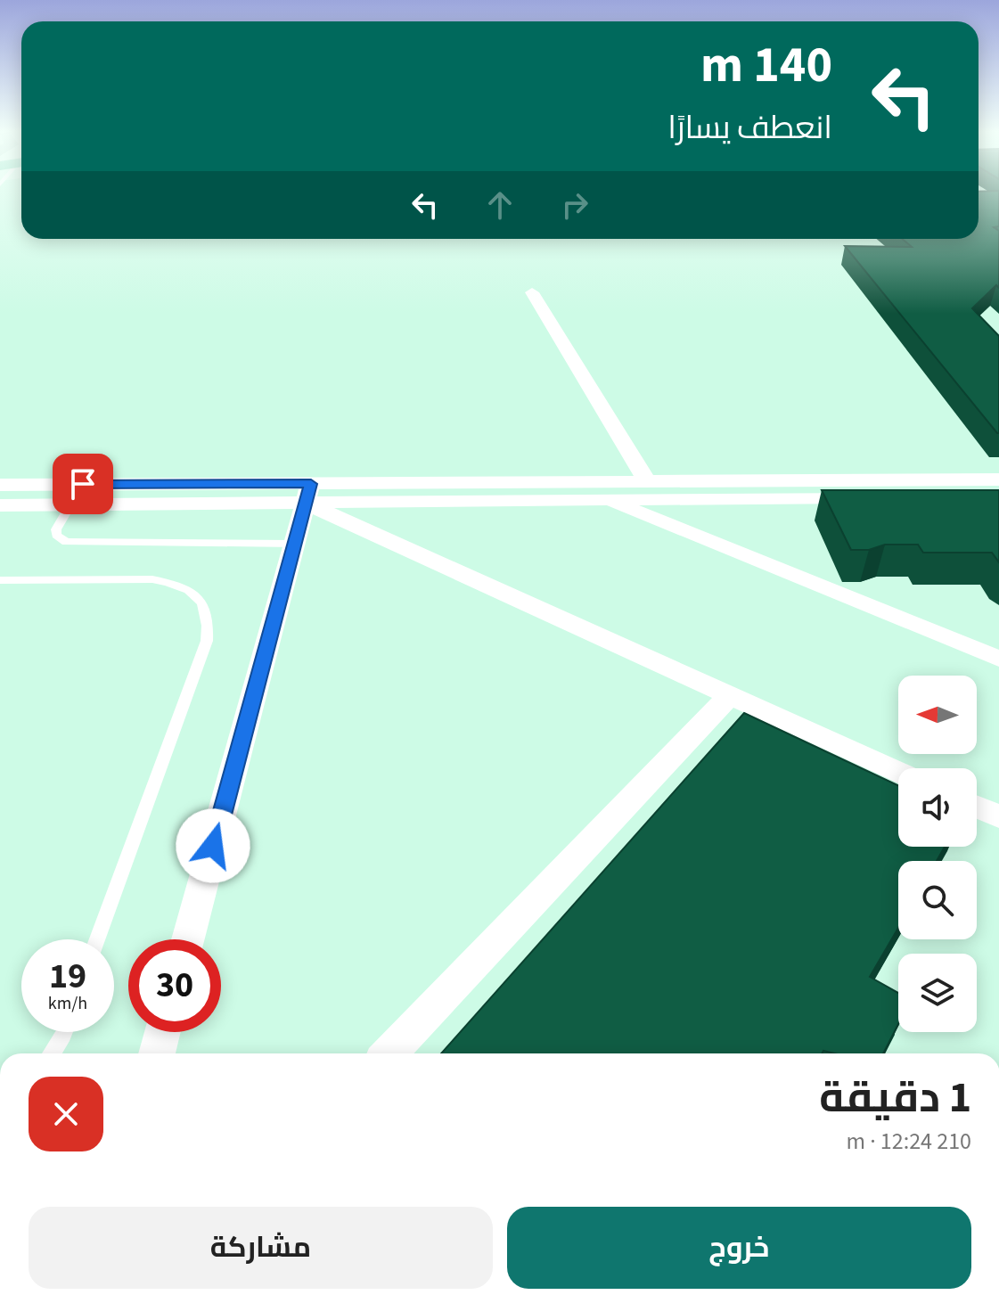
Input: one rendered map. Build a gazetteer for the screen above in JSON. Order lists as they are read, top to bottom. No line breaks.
{"north":"left","page":{"turn":["140 m","انعطف يسارًا"],"speed":"19 km/h","limit":"30","heading":["1 دقيقة","210 m · 12:24"],"buttons":["خروج","مشاركة"]}}
